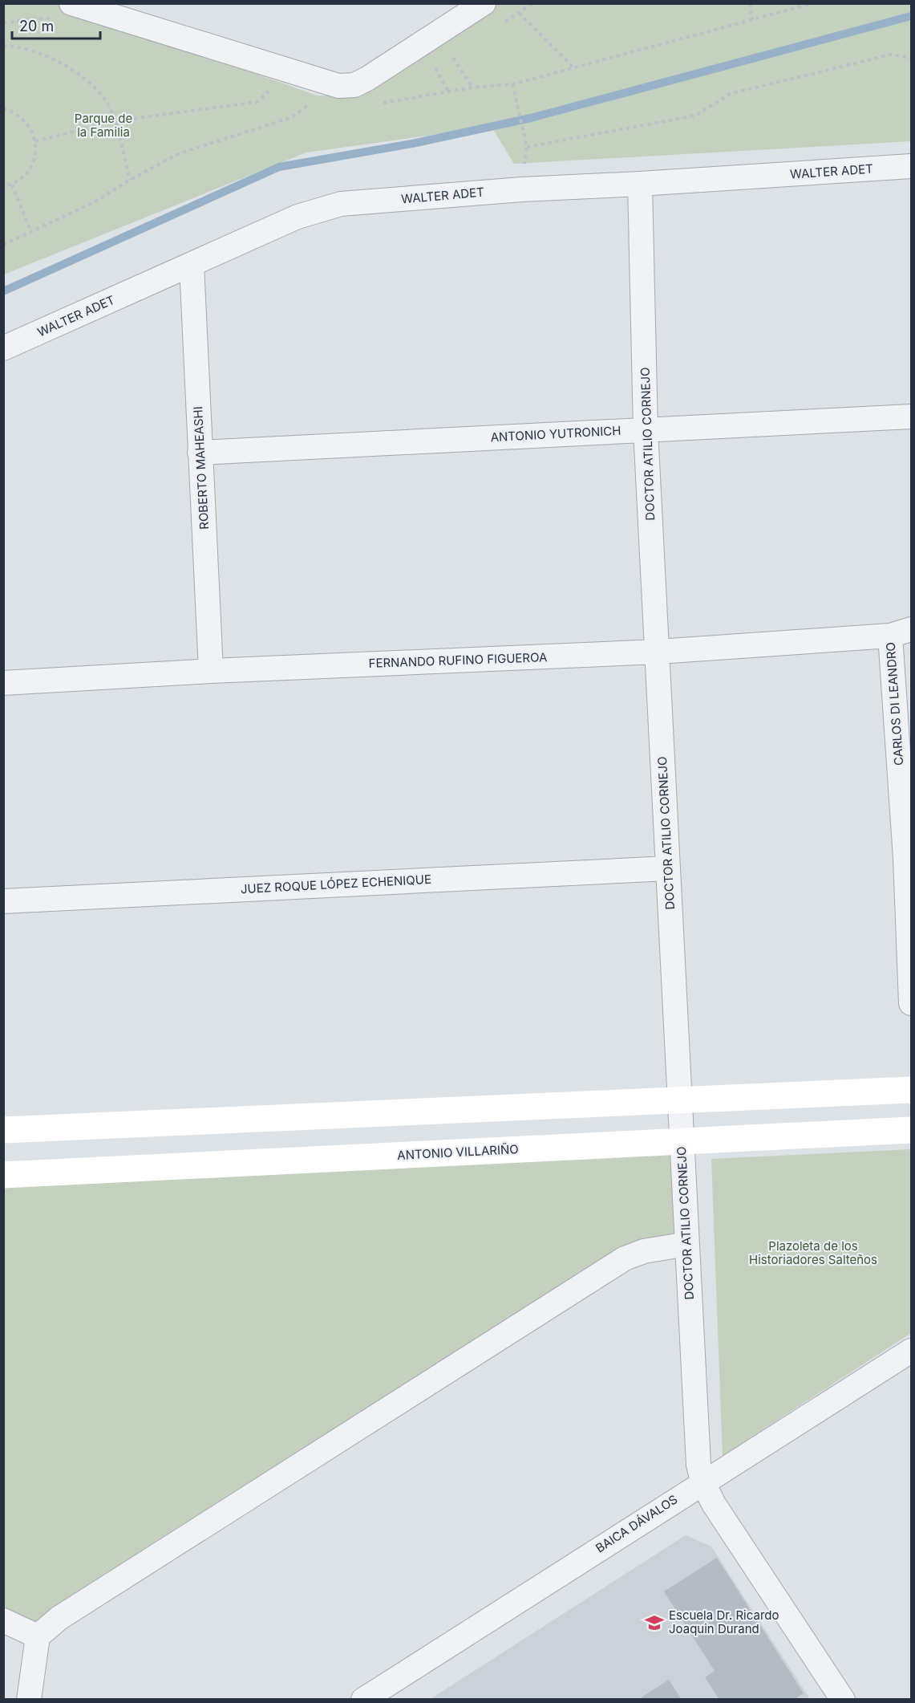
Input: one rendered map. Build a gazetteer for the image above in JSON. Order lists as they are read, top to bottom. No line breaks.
{"streets":{"street":["WALTER ADET","ANTONIO YUTRONICH","DOCTOR ATILIO CORNEJO","ROBERTO MAHEASHI","FERNANDO RUFINO FIGUEROA","CARLOS DI LEANDRO","JUEZ ROQUE LÓPEZ ECHENIQUE","ANTONIO VILLARIÑO","BAICA DÁVALOS"]},"crossings":[["WALTER ADET","DOCTOR ATILIO CORNEJO"],["WALTER ADET","ROBERTO MAHEASHI"],["ANTONIO YUTRONICH","DOCTOR ATILIO CORNEJO"],["ANTONIO YUTRONICH","ROBERTO MAHEASHI"],["DOCTOR ATILIO CORNEJO","FERNANDO RUFINO FIGUEROA"],["DOCTOR ATILIO CORNEJO","JUEZ ROQUE LÓPEZ ECHENIQUE"],["DOCTOR ATILIO CORNEJO","ANTONIO VILLARIÑO"],["DOCTOR ATILIO CORNEJO","BAICA DÁVALOS"],["ROBERTO MAHEASHI","FERNANDO RUFINO FIGUEROA"],["FERNANDO RUFINO FIGUEROA","CARLOS DI LEANDRO"]],"parks":["Parque de la Familia","Plazoleta de los Historiadores Salteños"],"places":{"school or university":["Escuela Dr. Ricardo Joaquin Durand"]},"scale_bar":"20 m"}
